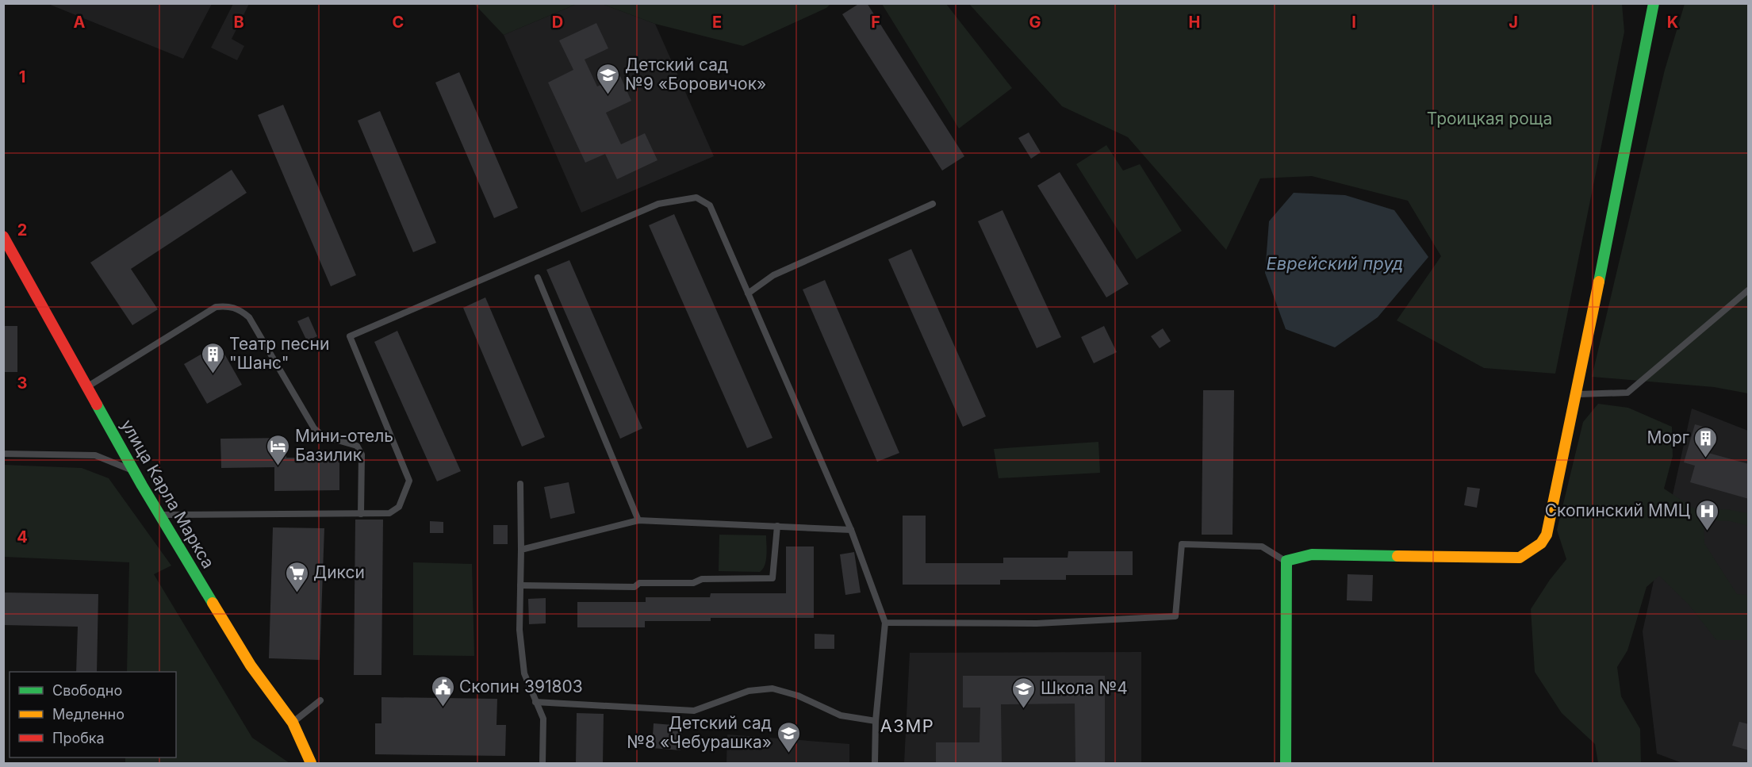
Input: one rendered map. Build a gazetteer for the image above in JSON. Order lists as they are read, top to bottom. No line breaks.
{"streets":{"street":["улица Карла Маркса"]},"districts":["АЗМР"],"water":["Еврейский пруд"],"parks":["Троицкая роща"],"places":{"school or university":["Детский сад №9 «Боровичок»","Школа №4","Детский сад №8 «Чебурашка»"],"building":["Театр песни \"Шанс\"","Морг"],"hotel":["Мини-отель Базилик"],"hospital":["Скопинский ММЦ"],"supermarket":["Дикси"],"public building":["Скопин 391803"]},"legend":["Свободно","Медленно","Пробка"],"grid":{"columns":["A","B","C","D","E","F","G","H","I","J","K"],"rows":["1","2","3","4"]}}
